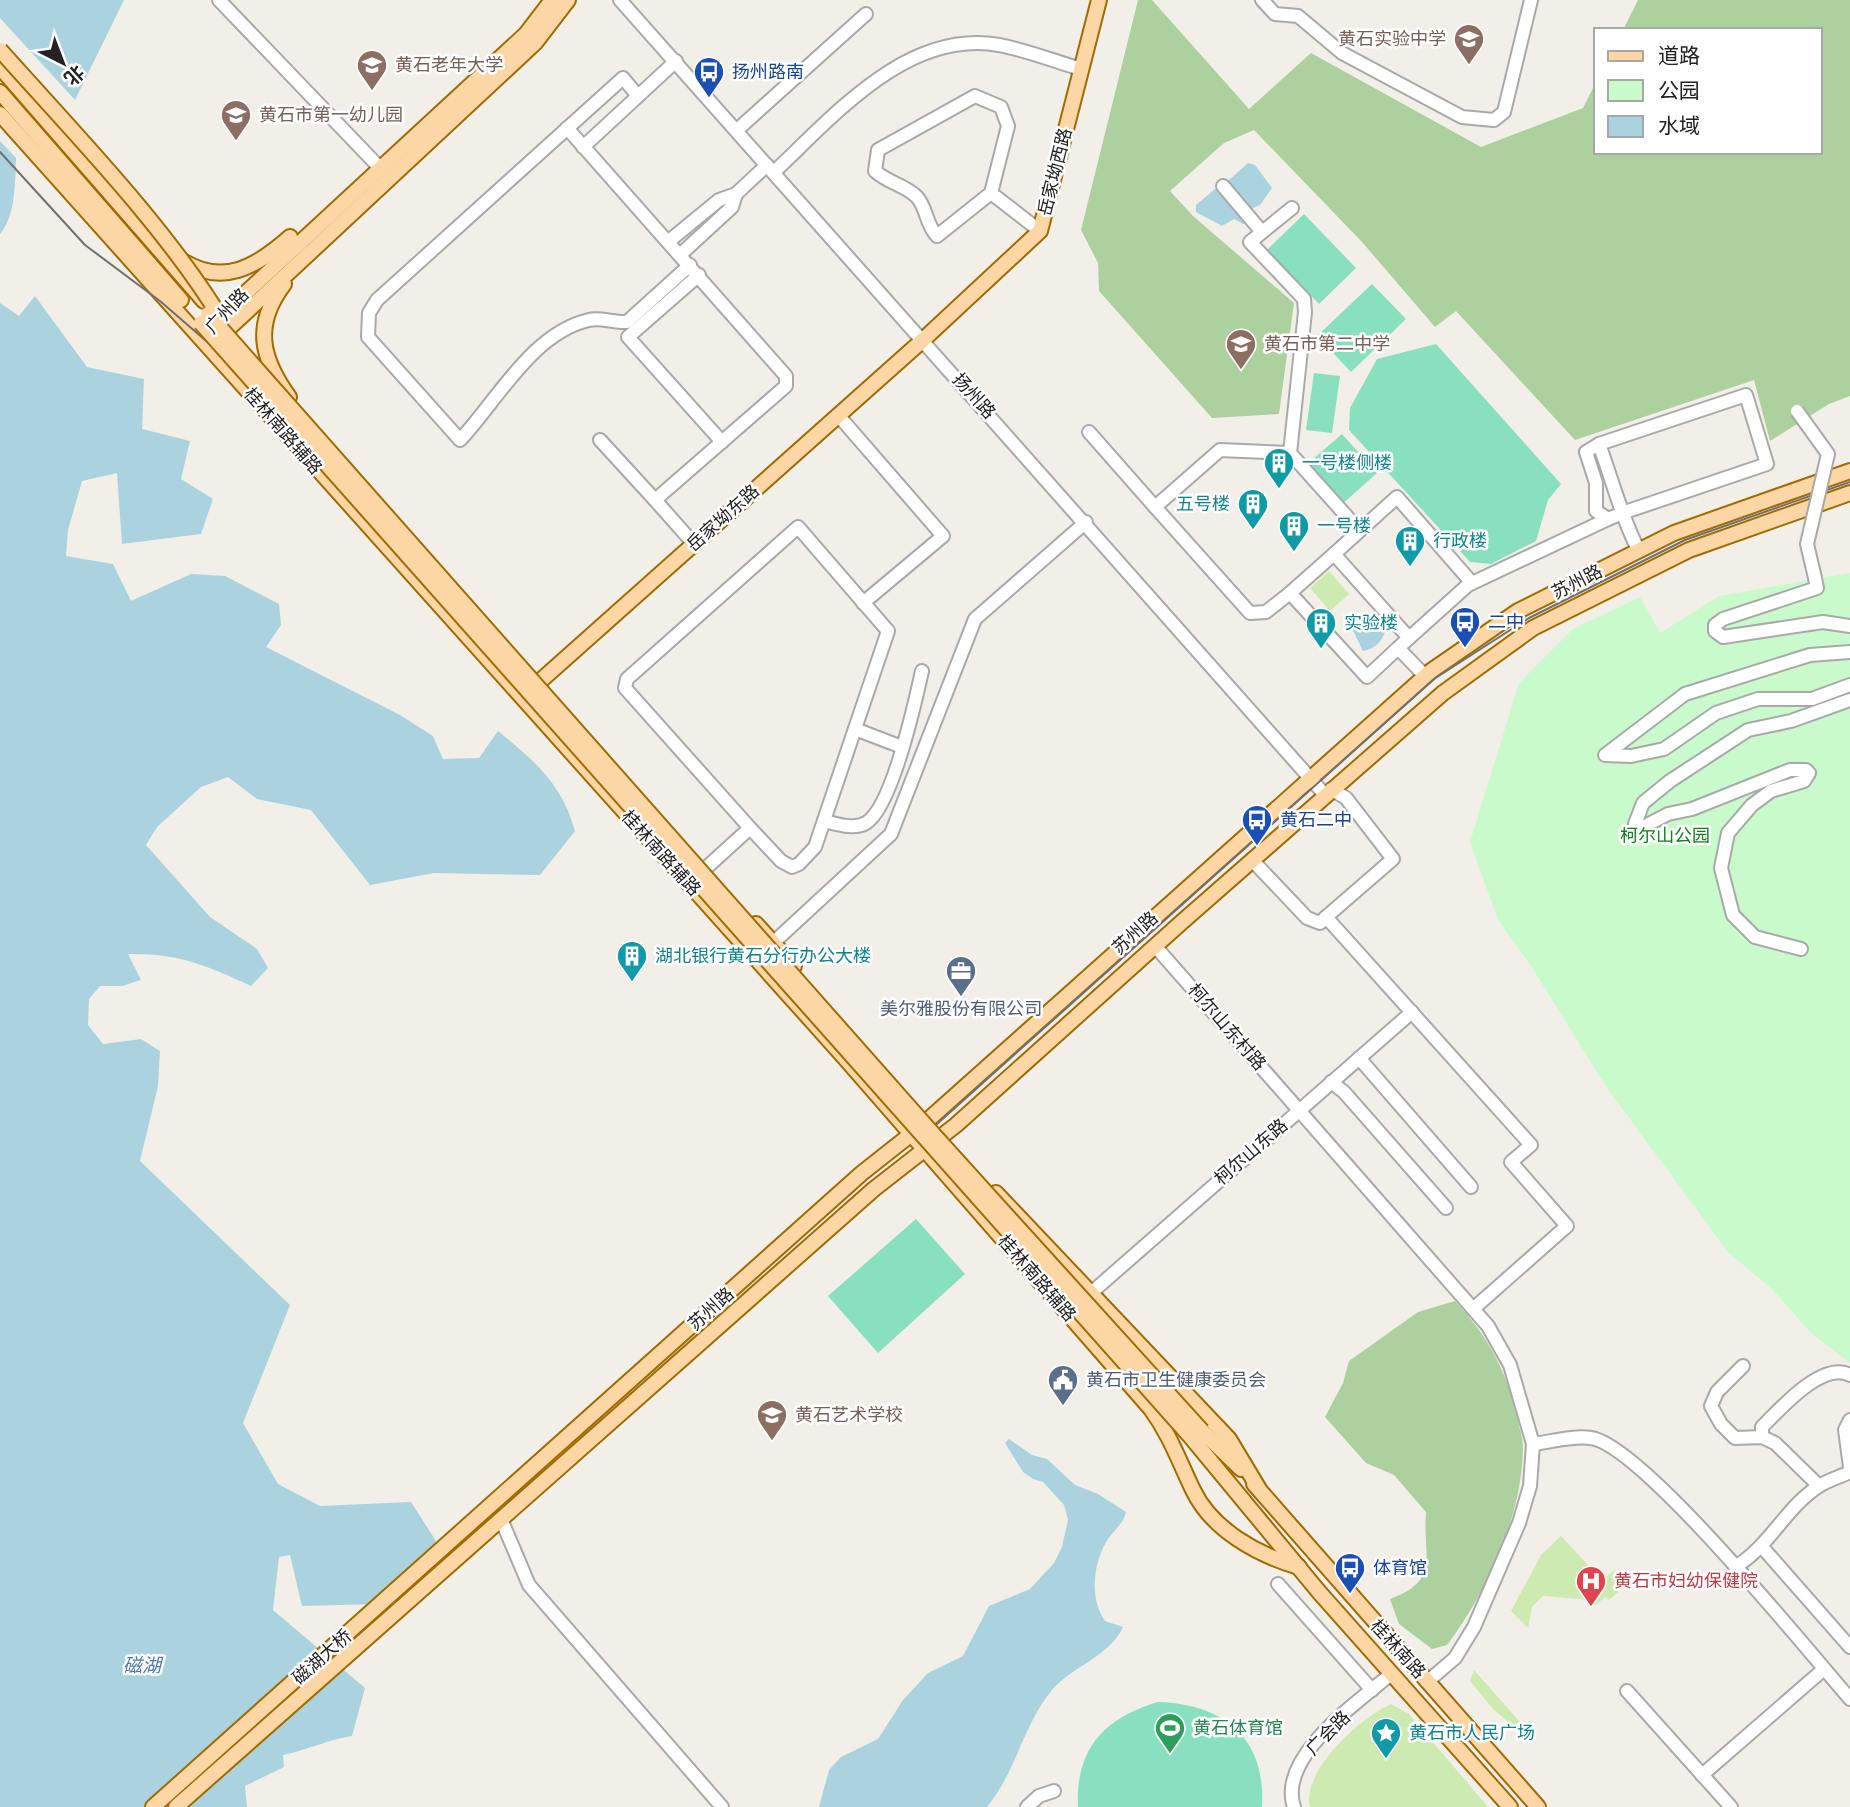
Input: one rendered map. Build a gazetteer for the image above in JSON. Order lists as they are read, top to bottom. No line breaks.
{"streets":{"main road":["岳家坳西路","广州路","桂林南路辅路","岳家坳东路","苏州路","桂林南路","磁湖大桥"],"street":["扬州路","柯尔山东村路","柯尔山东路","广会路"]},"crossings":[["岳家坳西路","扬州路"],["岳家坳西路","岳家坳东路"],["广州路","桂林南路辅路"],["扬州路","岳家坳东路"],["扬州路","苏州路"],["桂林南路辅路","岳家坳东路"],["桂林南路辅路","苏州路"],["桂林南路辅路","柯尔山东路"],["桂林南路辅路","桂林南路"],["苏州路","柯尔山东村路"],["苏州路","磁湖大桥"],["柯尔山东村路","柯尔山东路"],["桂林南路","广会路"]],"water":["磁湖"],"parks":["柯尔山公园"],"places":{"school or university":["黄石实验中学","黄石老年大学","黄石市第一幼儿园","黄石市第二中学","黄石艺术学校"],"bus stop":["扬州路南","二中","黄石二中","体育馆"],"building":["一号楼侧楼","五号楼","一号楼","行政楼","实验楼","湖北银行黄石分行办公大楼"],"office":["美尔雅股份有限公司"],"public building":["黄石市卫生健康委员会"],"hospital":["黄石市妇幼保健院"],"sports":["黄石体育馆"],"place":["黄石市人民广场"]},"legend":["道路","公园","水域"],"north":"bottom right"}
